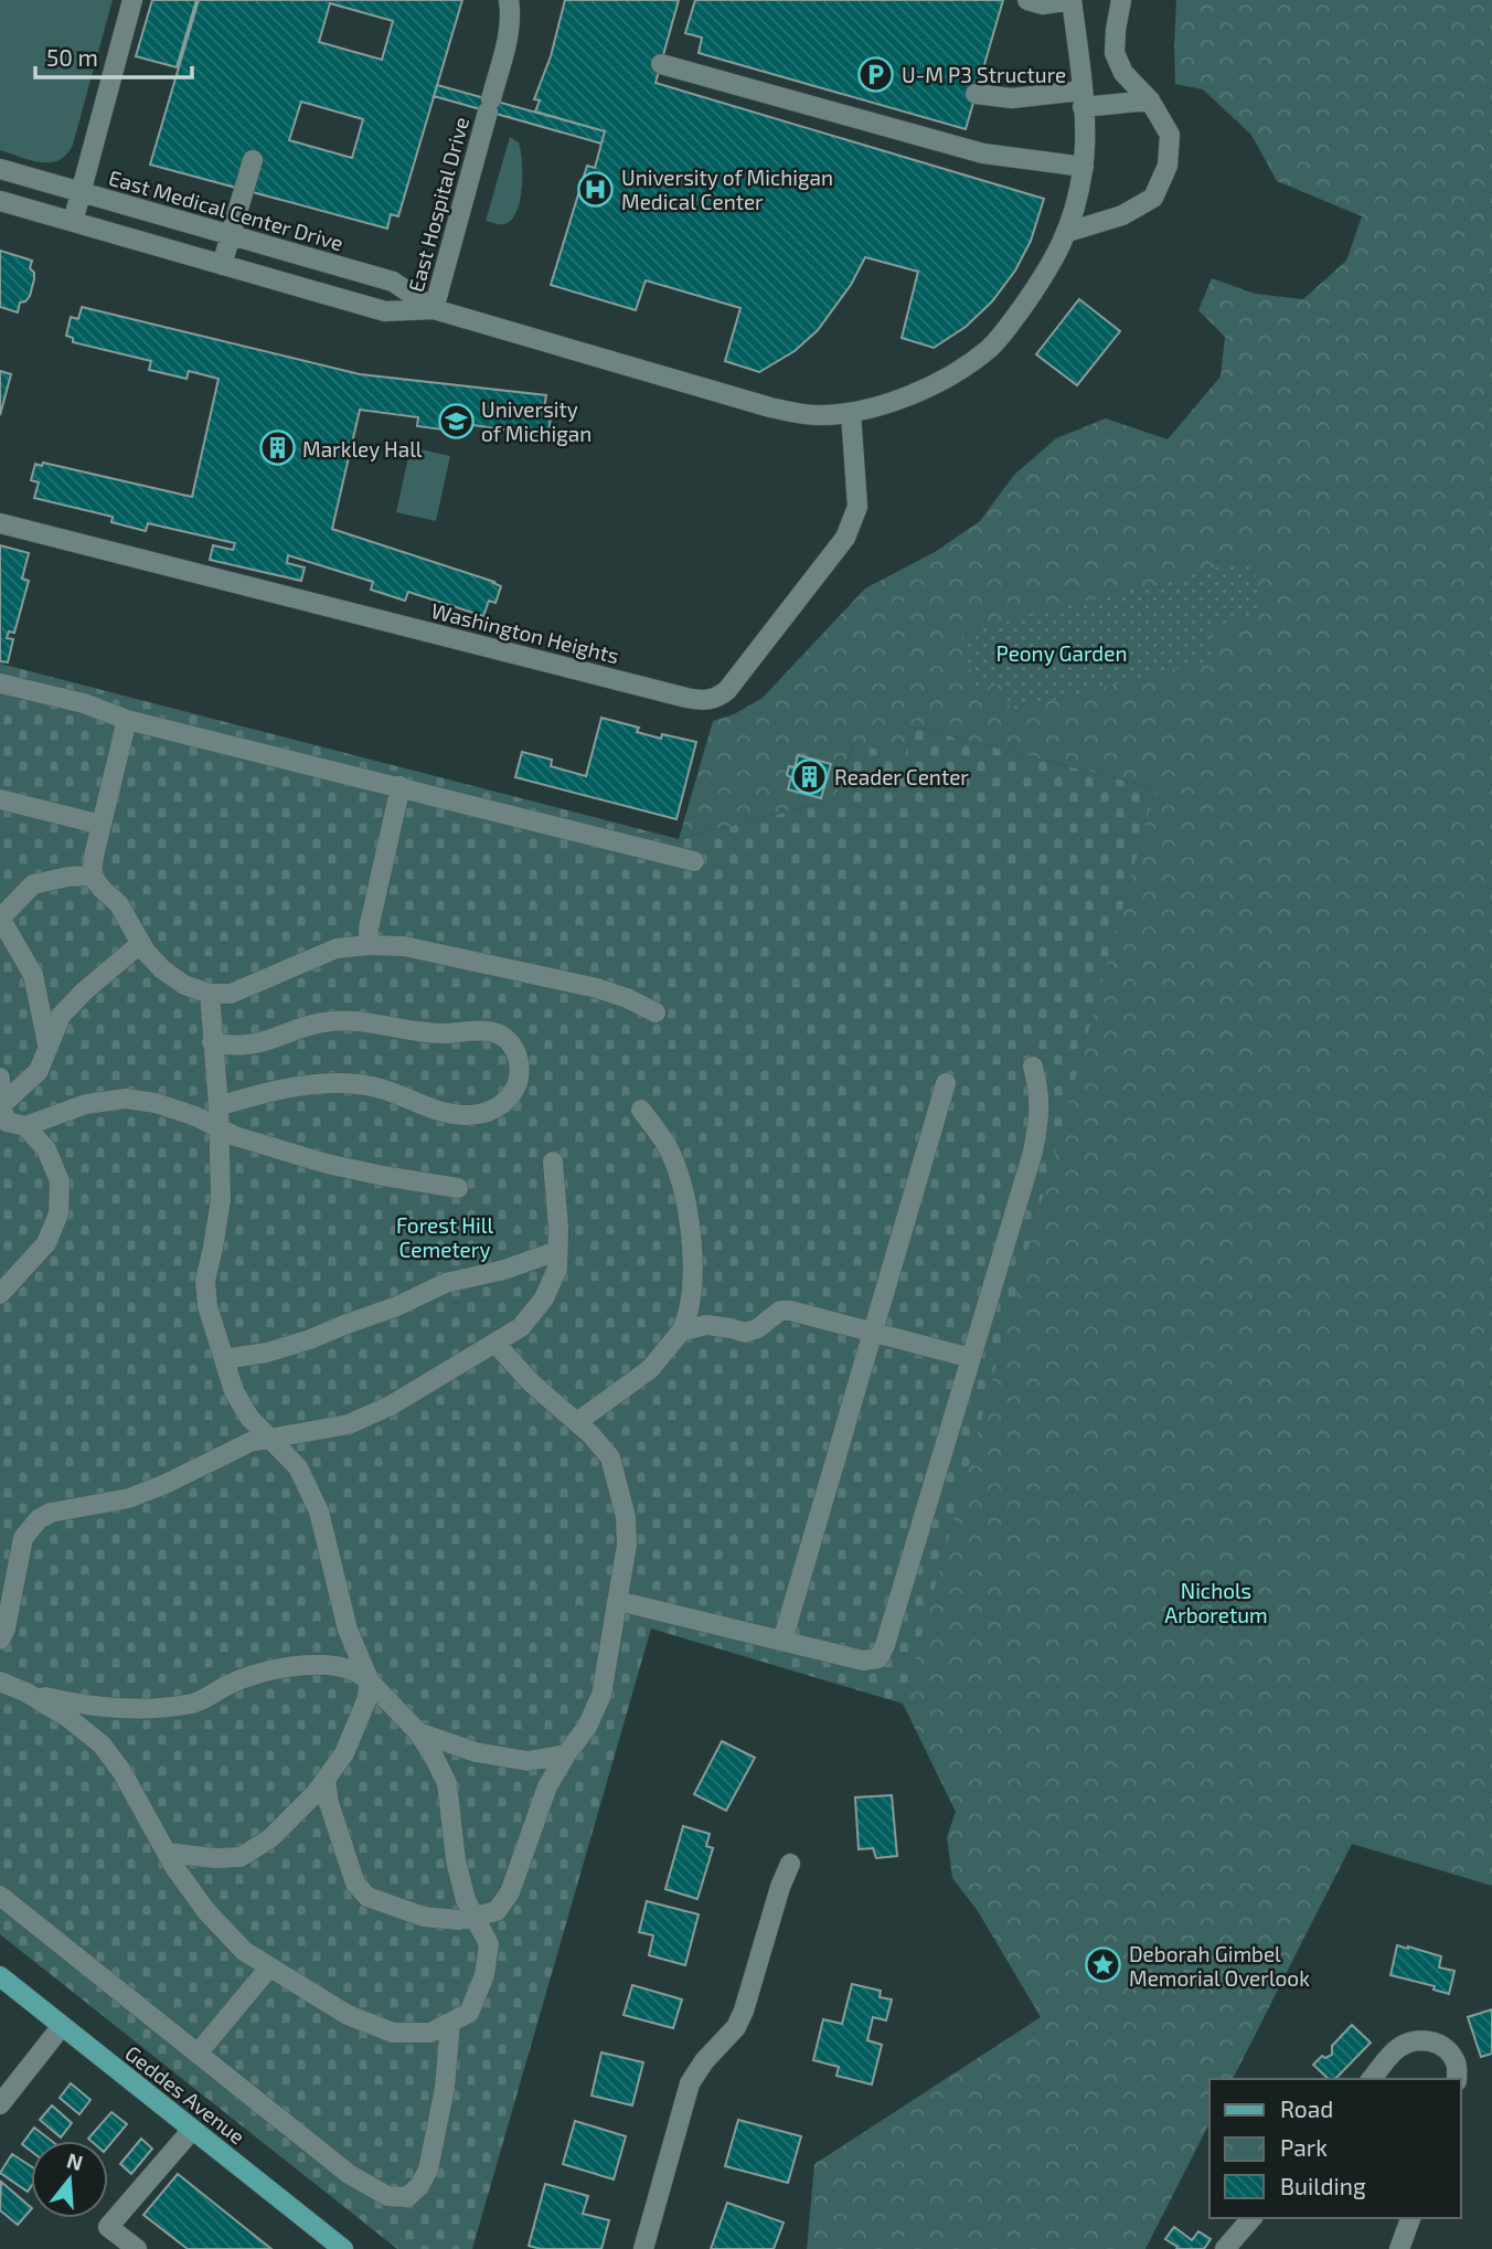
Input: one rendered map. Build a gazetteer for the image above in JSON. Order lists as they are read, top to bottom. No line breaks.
{"streets":{"main road":["Geddes Avenue"],"street":["East Hospital Drive","East Medical Center Drive","Washington Heights"]},"crossings":[["East Hospital Drive","East Medical Center Drive"],["East Medical Center Drive","Washington Heights"]],"parks":["Peony Garden","Forest Hill Cemetery","Nichols Arboretum"],"places":{"parking":["U-M P3 Structure"],"hospital":["University of Michigan Medical Center"],"school or university":["University of Michigan"],"building":["Markley Hall","Reader Center"],"place":["Deborah Gimbel Memorial Overlook"]},"legend":["Road","Park","Building"],"scale_bar":"50 m","north":"top"}
